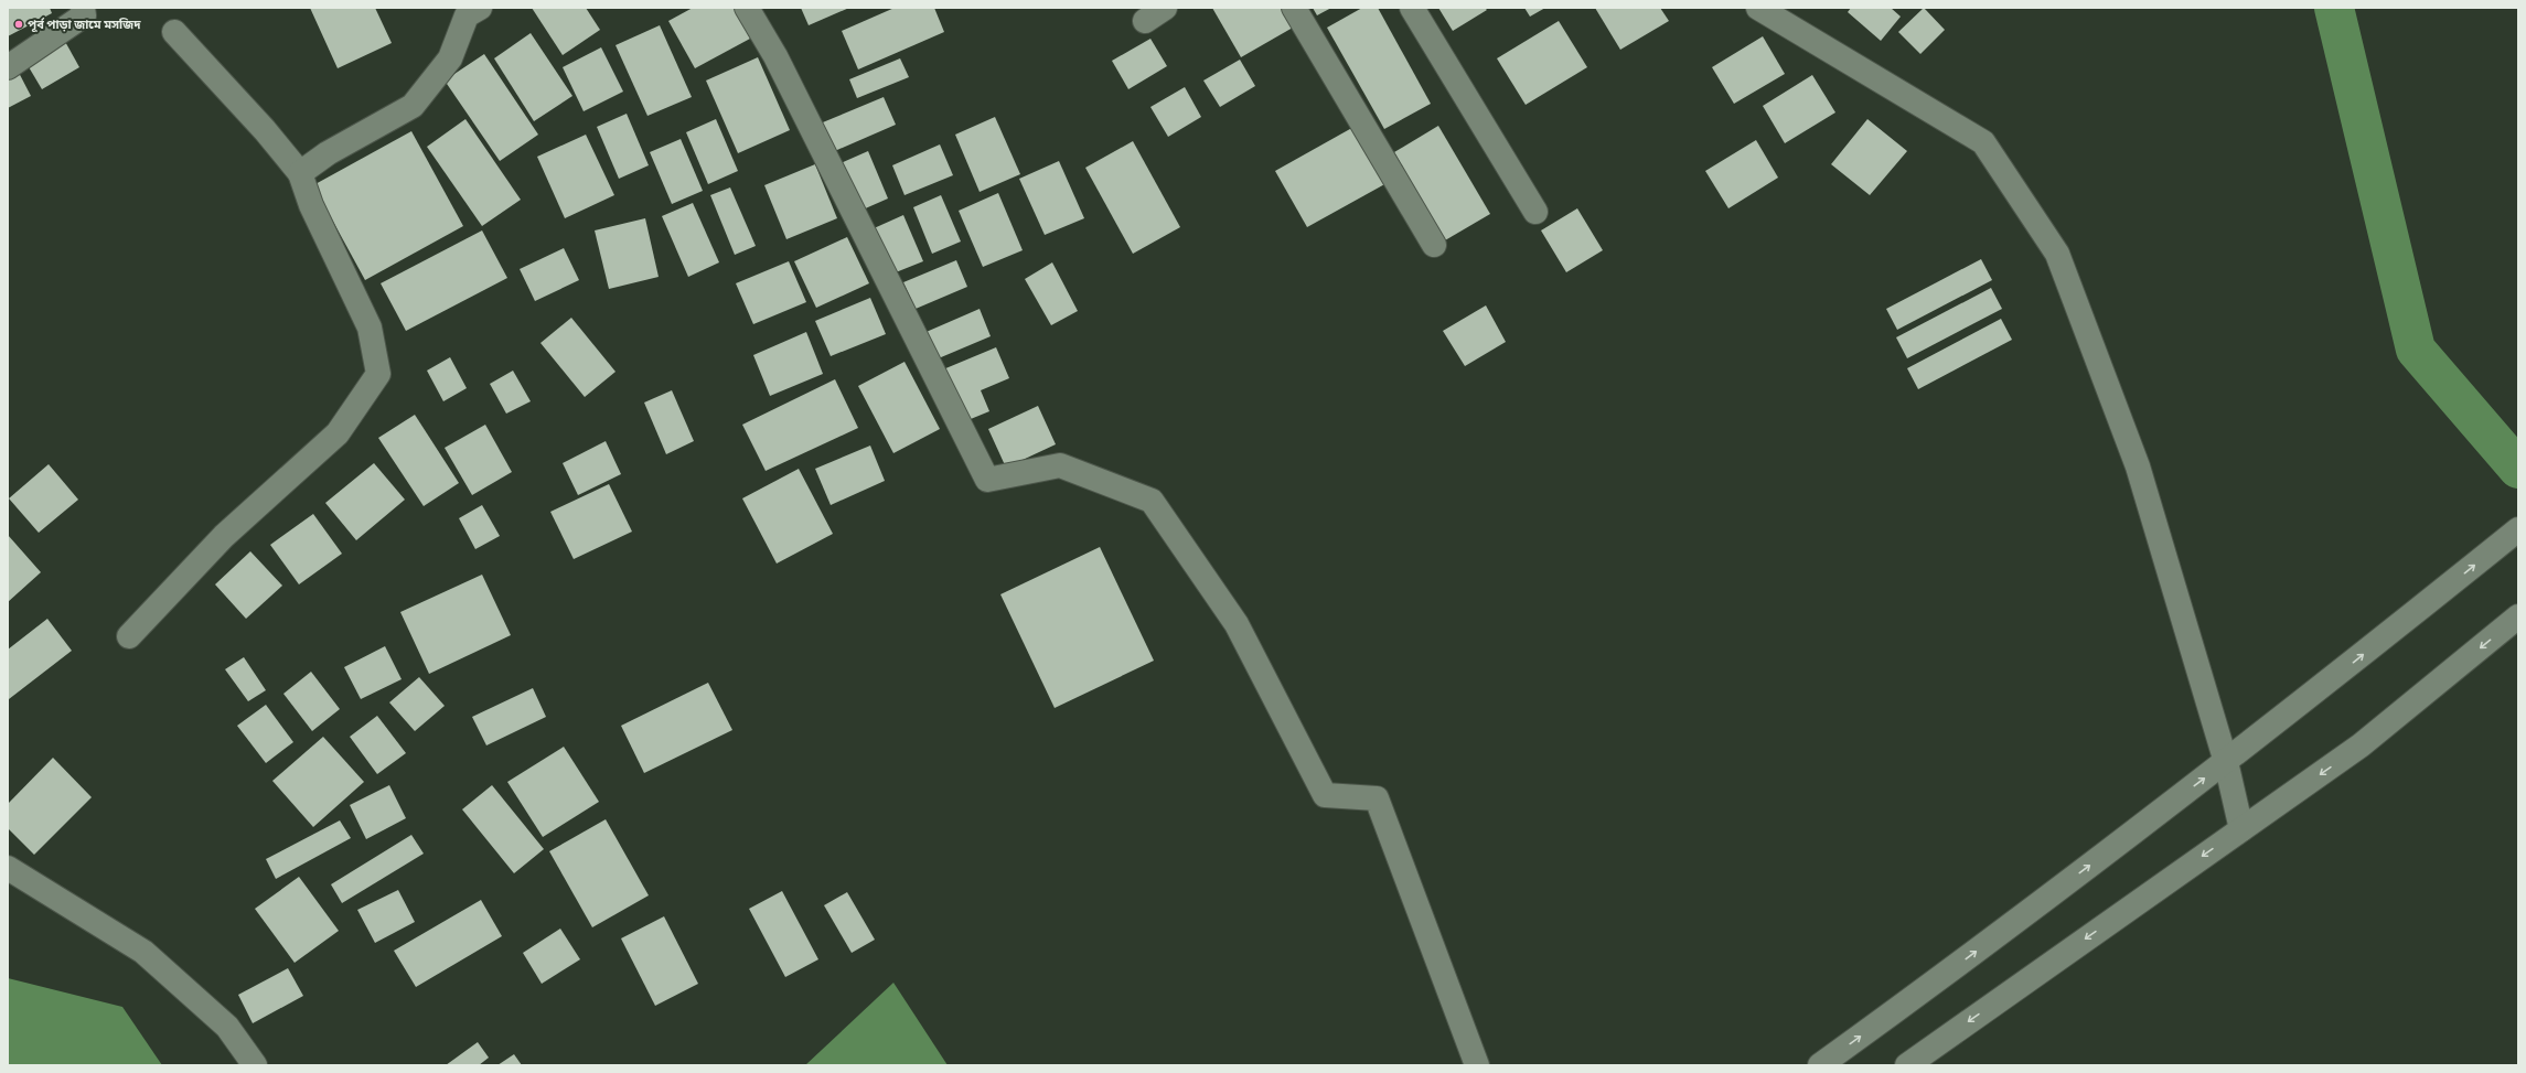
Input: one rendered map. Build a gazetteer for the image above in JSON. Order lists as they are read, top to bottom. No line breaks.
{"places":["পূর্ব পাড়া জামে মসজিদ"]}
